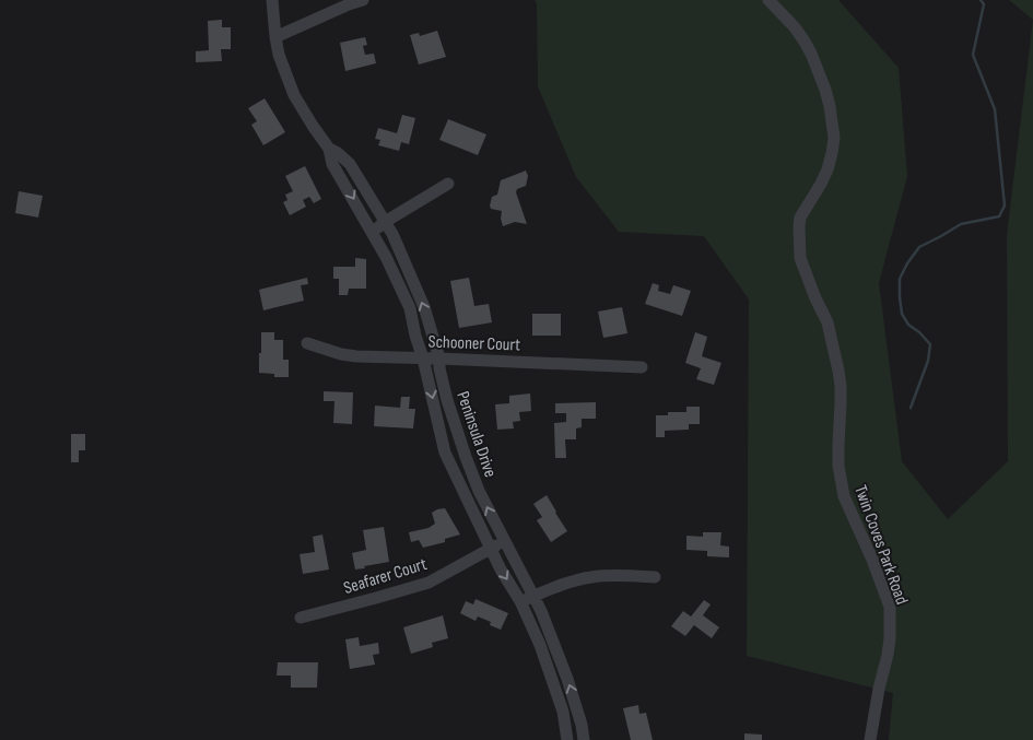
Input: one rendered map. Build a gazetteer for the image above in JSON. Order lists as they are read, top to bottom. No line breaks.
{"streets":{"street":["Schooner Court","Peninsula Drive","Twin Coves Park Road","Seafarer Court"]},"crossings":[["Schooner Court","Peninsula Drive"],["Peninsula Drive","Seafarer Court"]]}
